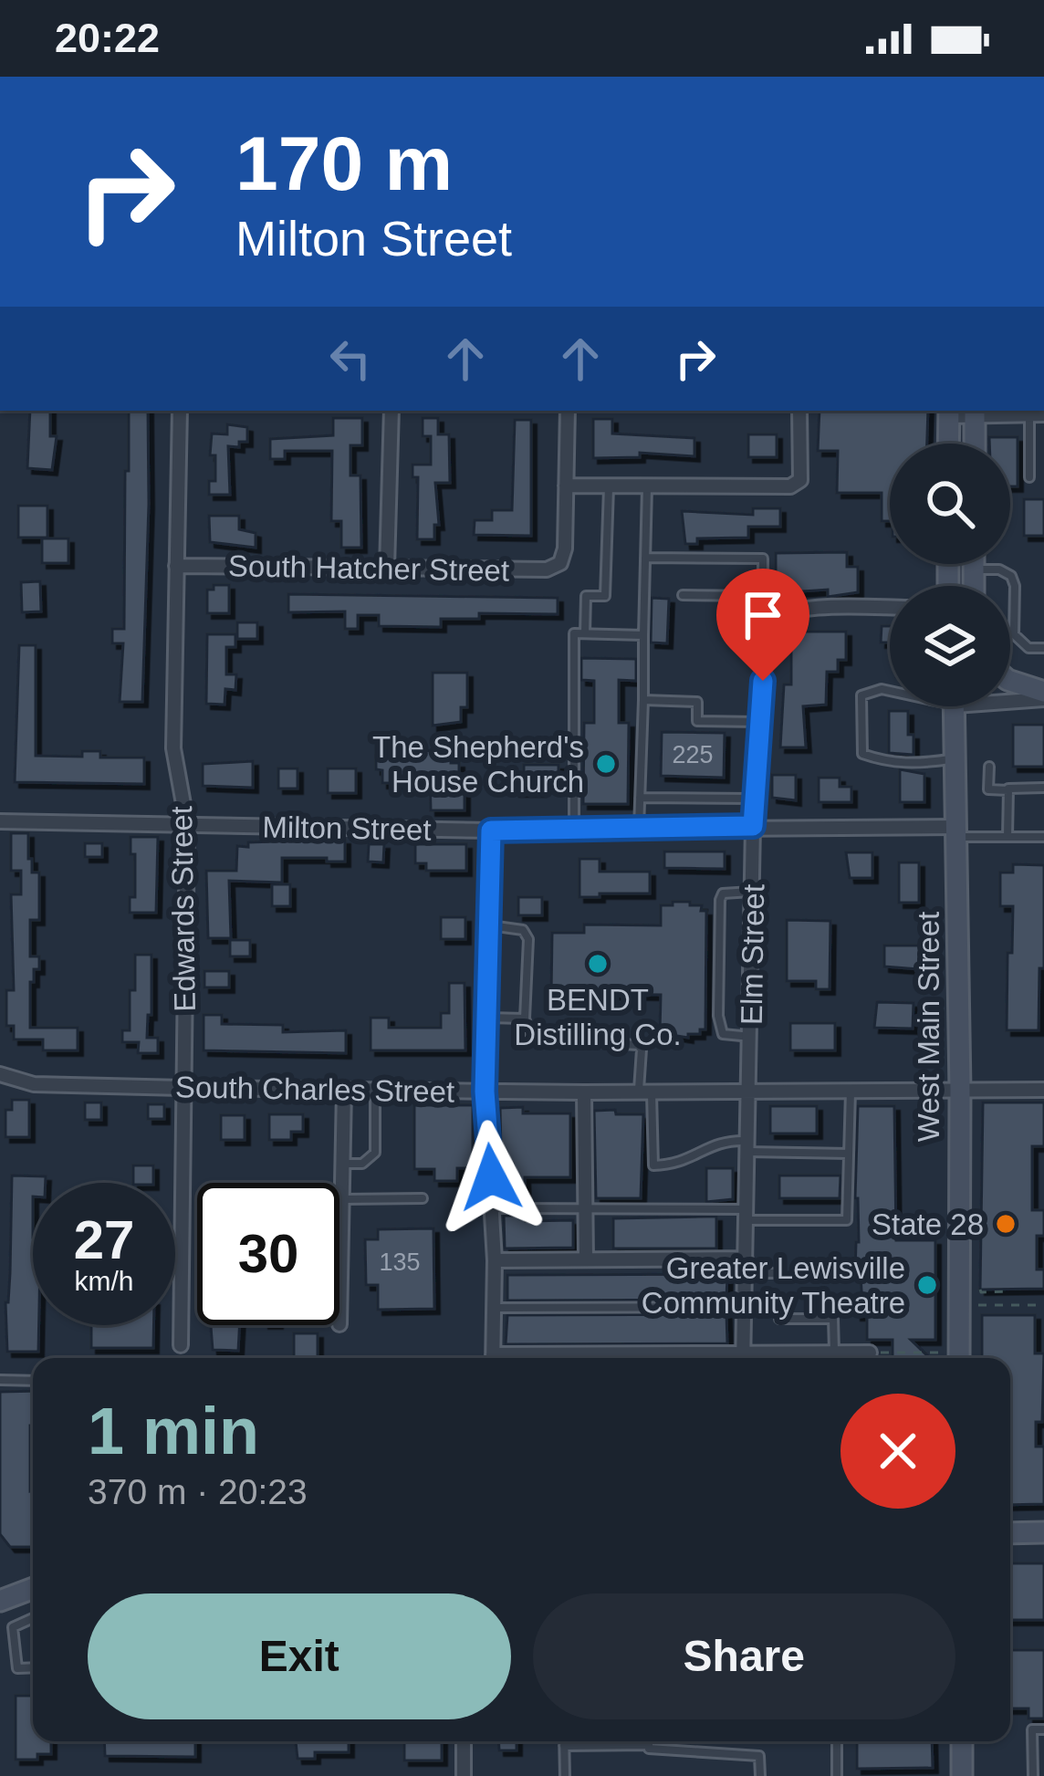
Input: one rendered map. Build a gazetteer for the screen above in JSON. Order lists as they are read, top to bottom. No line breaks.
{"streets":{"main road":["West Main Street"],"street":["South Hatcher Street","Milton Street","Edwards Street","Elm Street","South Charles Street"]},"crossings":[["South Hatcher Street","Edwards Street"],["Milton Street","Edwards Street"],["Milton Street","Elm Street"],["Milton Street","West Main Street"],["Edwards Street","South Charles Street"],["Elm Street","South Charles Street"],["West Main Street","South Charles Street"]],"places":["The Shepherd's House Church","BENDT Distilling Co.","State 28","Greater Lewisville Community Theatre"],"house_numbers":["225","135"],"page":{"status":"20:22","turn":["170 m","Milton Street"],"speed":"27 km/h","limit":"30","heading":["1 min","370 m · 20:23"],"buttons":["Exit","Share"]}}
